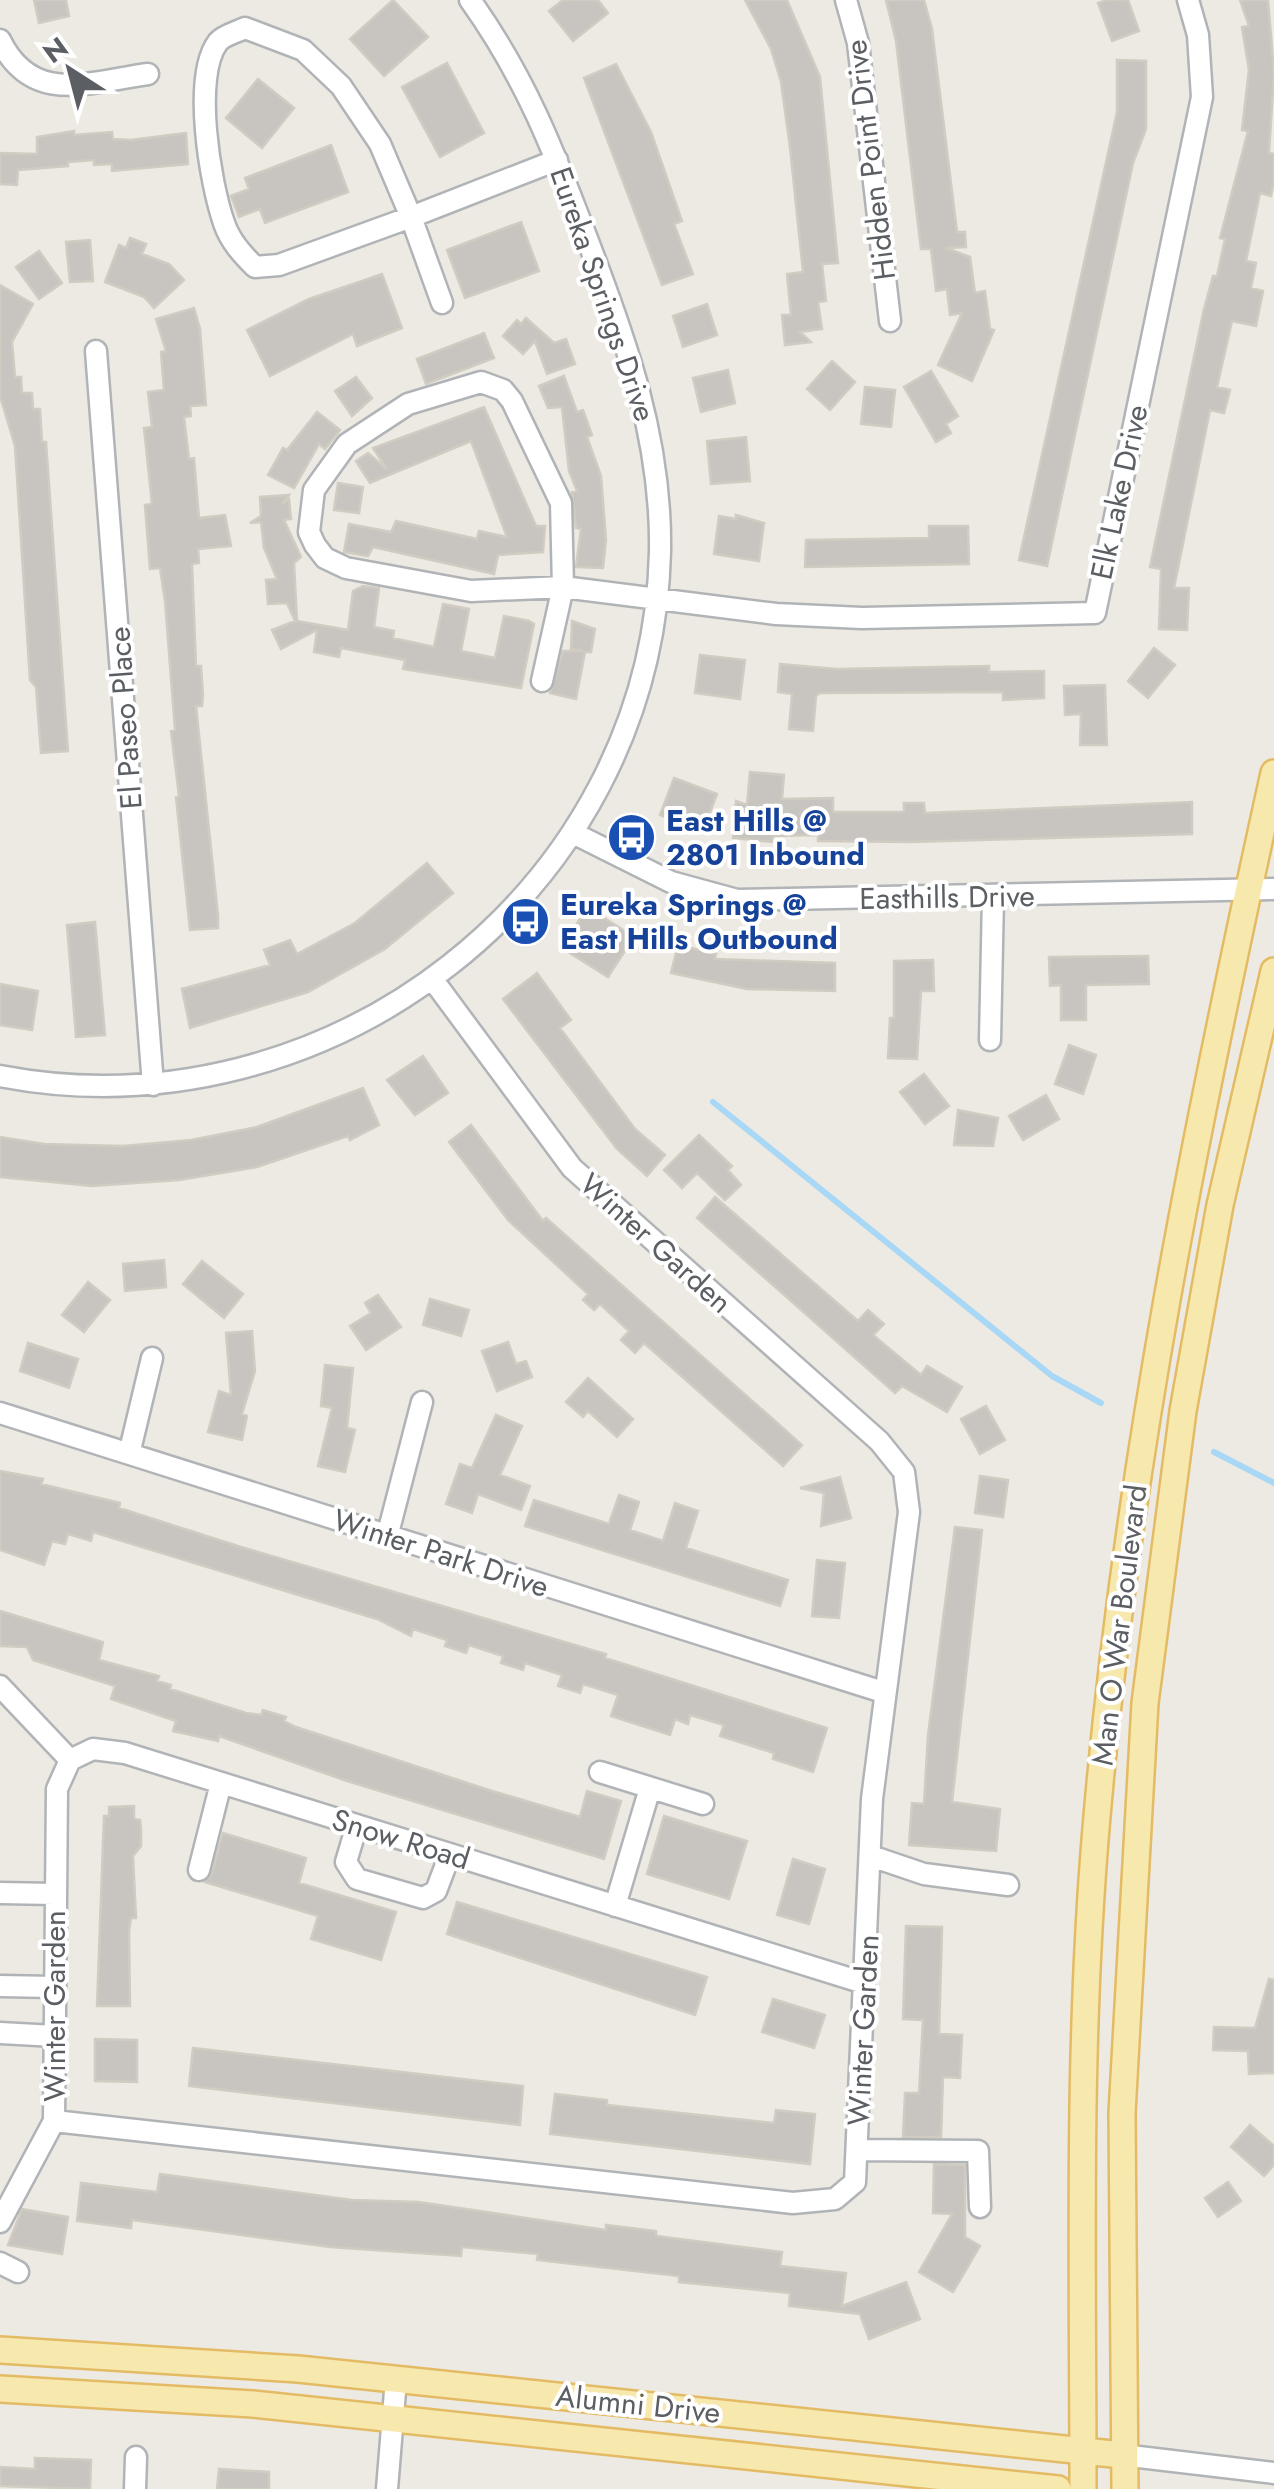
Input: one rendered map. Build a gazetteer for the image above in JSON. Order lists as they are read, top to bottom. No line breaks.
{"streets":{"main road":["Man O War Boulevard","Alumni Drive"],"street":["Hidden Point Drive","Eureka Springs Drive","Elk Lake Drive","El Paseo Place","Easthills Drive","Winter Garden","Winter Park Drive","Snow Road"]},"crossings":[["Eureka Springs Drive","Elk Lake Drive"],["Eureka Springs Drive","El Paseo Place"],["Eureka Springs Drive","Easthills Drive"],["Eureka Springs Drive","Winter Garden"],["Easthills Drive","Man O War Boulevard"],["Winter Garden","Winter Park Drive"],["Winter Garden","Snow Road"],["Man O War Boulevard","Alumni Drive"]],"places":{"bus stop":["East Hills @ 2801 Inbound","Eureka Springs @ East Hills Outbound"]},"north":"top left"}
